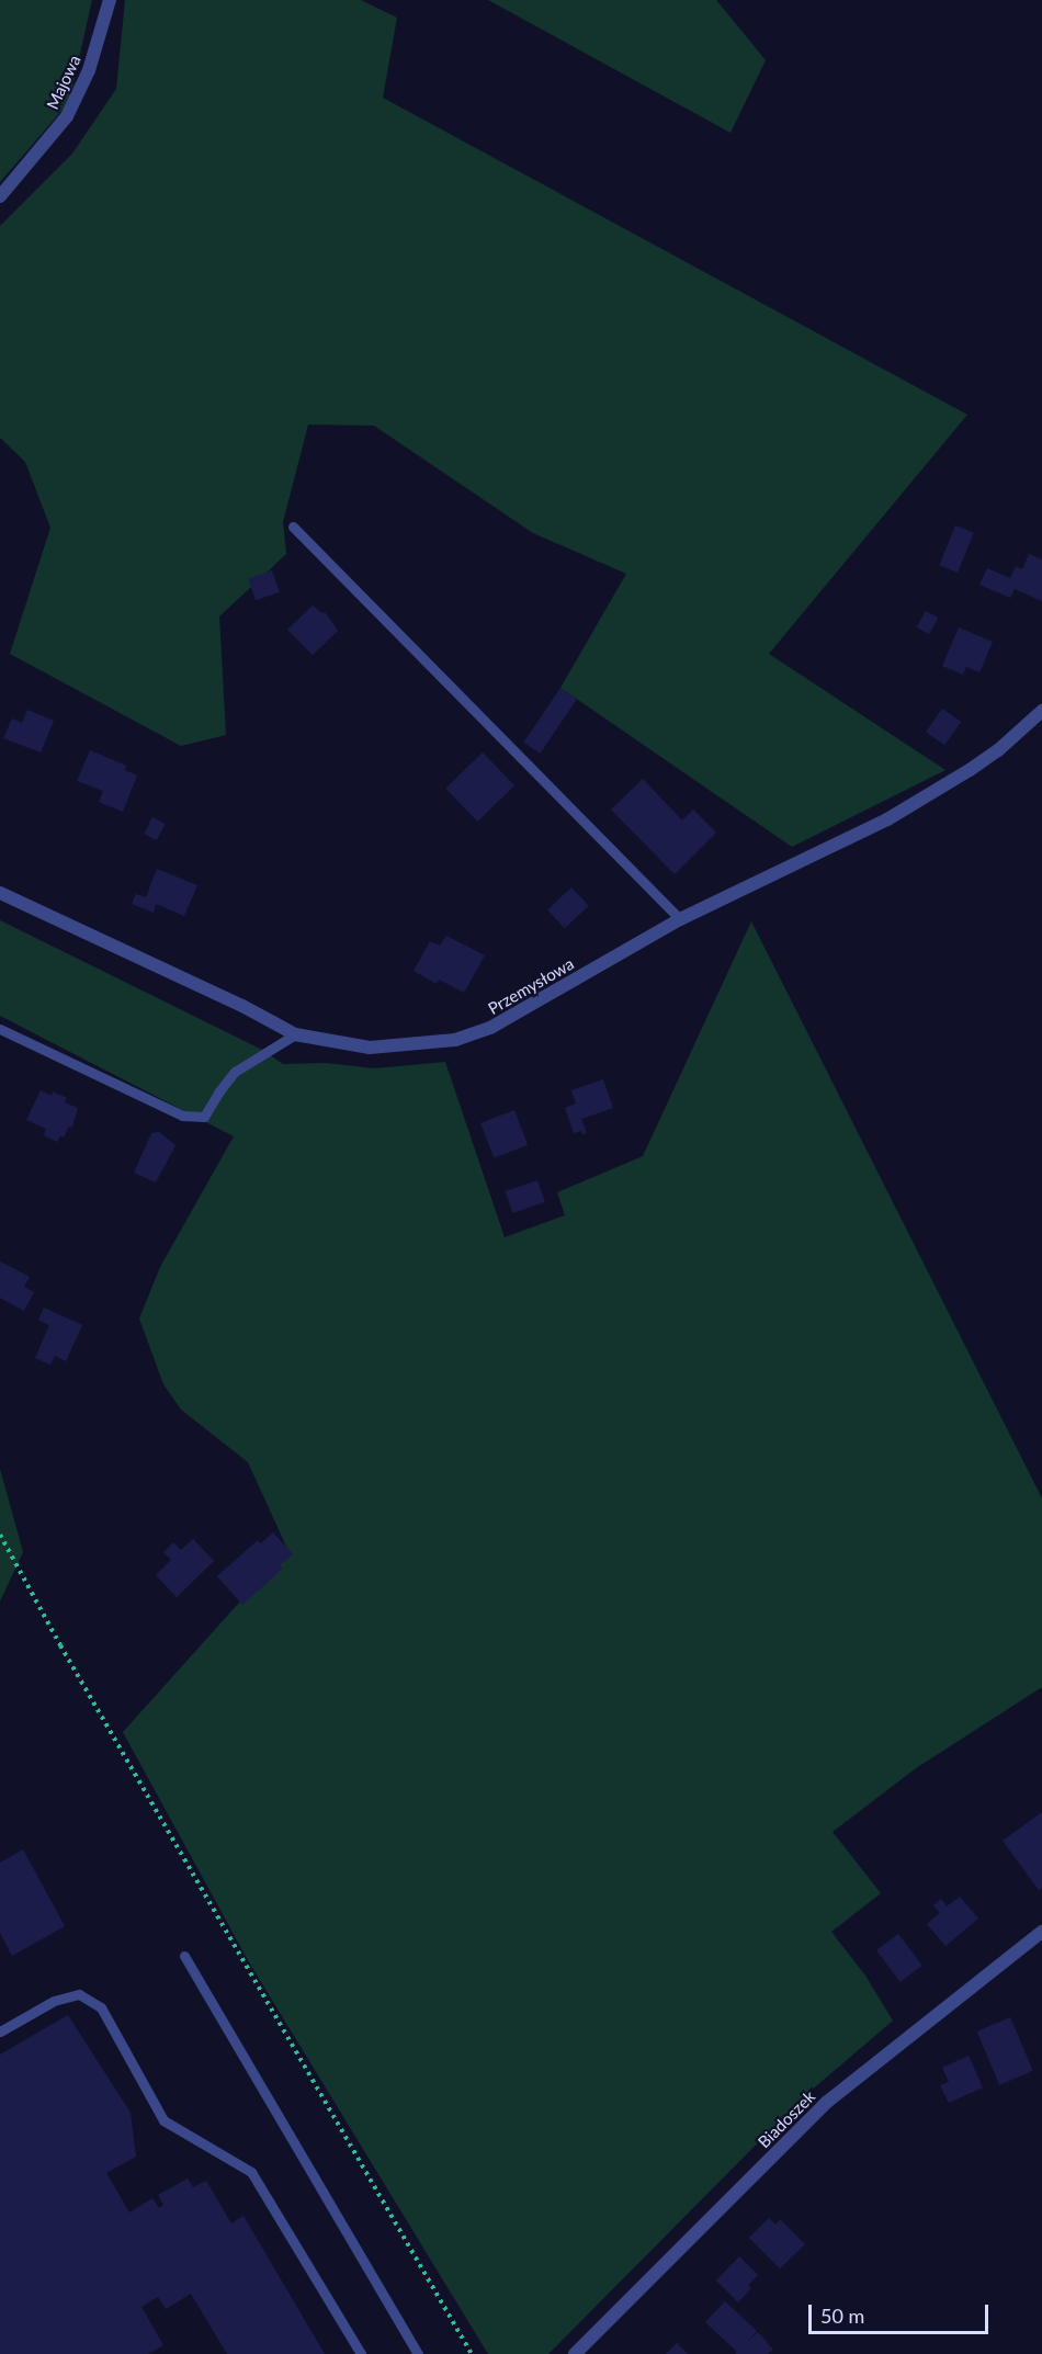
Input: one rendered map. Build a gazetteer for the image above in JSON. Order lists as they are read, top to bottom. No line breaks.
{"streets":{"street":["Majowa","Przemysłowa","Biadoszek"]},"scale_bar":"50 m"}
